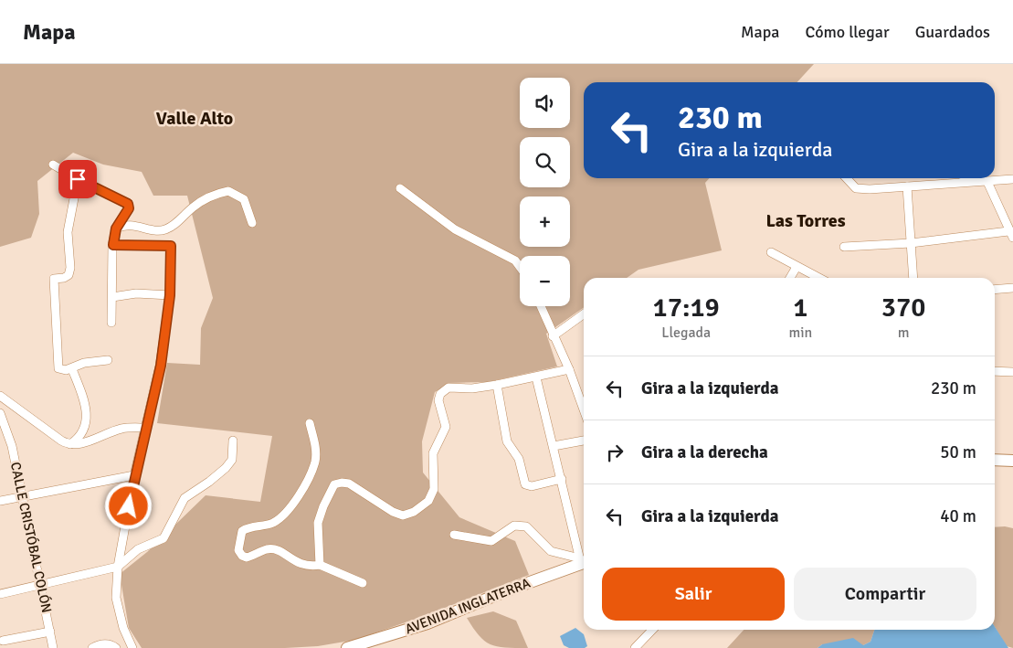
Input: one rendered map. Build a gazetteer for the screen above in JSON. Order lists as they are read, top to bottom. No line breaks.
{"streets":{"main road":["AVENIDA INGLATERRA"],"street":["CALLE CRISTÓBAL COLÓN"]},"districts":["Valle Alto","Las Torres"],"page":{"header":"Mapa","nav":["Mapa","Cómo llegar","Guardados"],"map_buttons":["+","−"],"turn":["230 m","Gira a la izquierda"],"eta":["17:19","Llegada","1","min","370","m"],"list":[{"name":"Gira a la izquierda","value":"230 m"},{"name":"Gira a la derecha","value":"50 m"},{"name":"Gira a la izquierda","value":"40 m"}],"buttons":["Salir","Compartir"]}}
